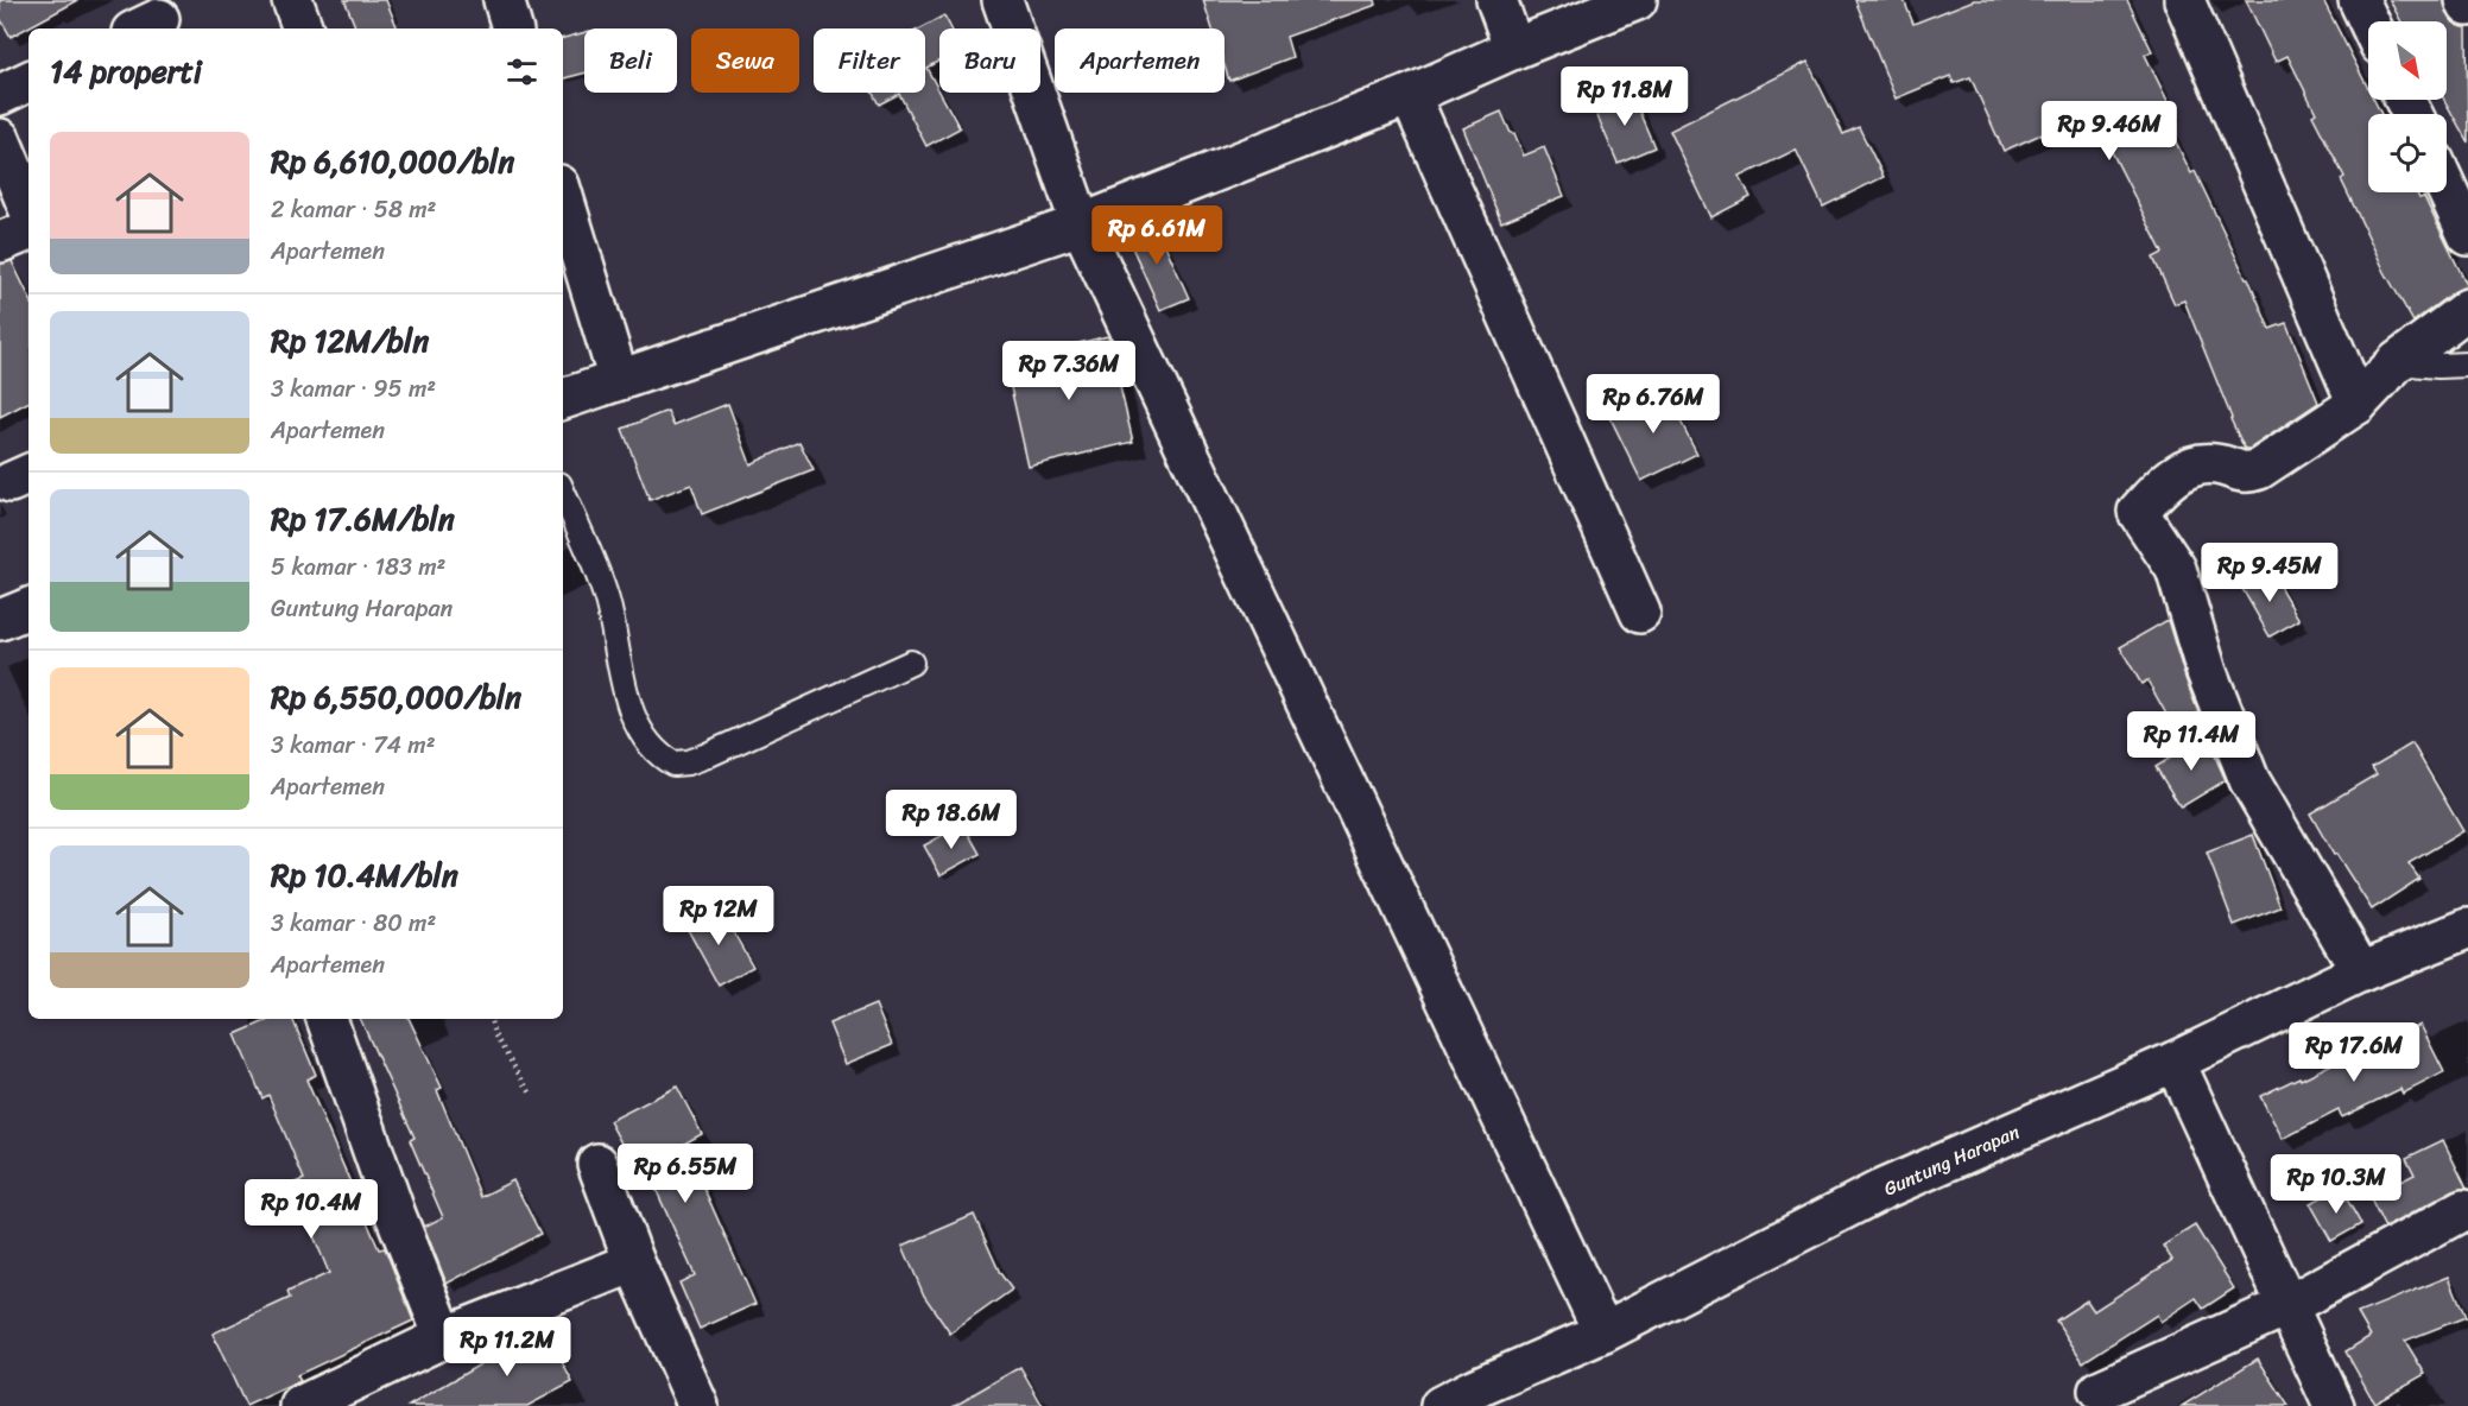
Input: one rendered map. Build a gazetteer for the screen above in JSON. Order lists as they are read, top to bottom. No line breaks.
{"streets":{"street":["Guntung Harapan"]},"north":"bottom right","page":{"chip":["Beli","Sewa","Filter","Baru","Apartemen"],"heading":"14 properti","price":["Rp 11.8M","Rp 9.46M","Rp 6.61M","Rp 7.36M","Rp 6.76M","Rp 9.45M","Rp 11.4M","Rp 18.6M","Rp 12M","Rp 17.6M","Rp 6.55M","Rp 10.3M","Rp 10.4M","Rp 11.2M"],"list":[{"name":"Rp 6,610,000/bln","note":"2 kamar · 58 m² · Apartemen"},{"name":"Rp 12M/bln","note":"3 kamar · 95 m² · Apartemen"},{"name":"Rp 17.6M/bln","note":"5 kamar · 183 m² · Guntung Harapan"},{"name":"Rp 6,550,000/bln","note":"3 kamar · 74 m² · Apartemen"},{"name":"Rp 10.4M/bln","note":"3 kamar · 80 m² · Apartemen"}]}}
